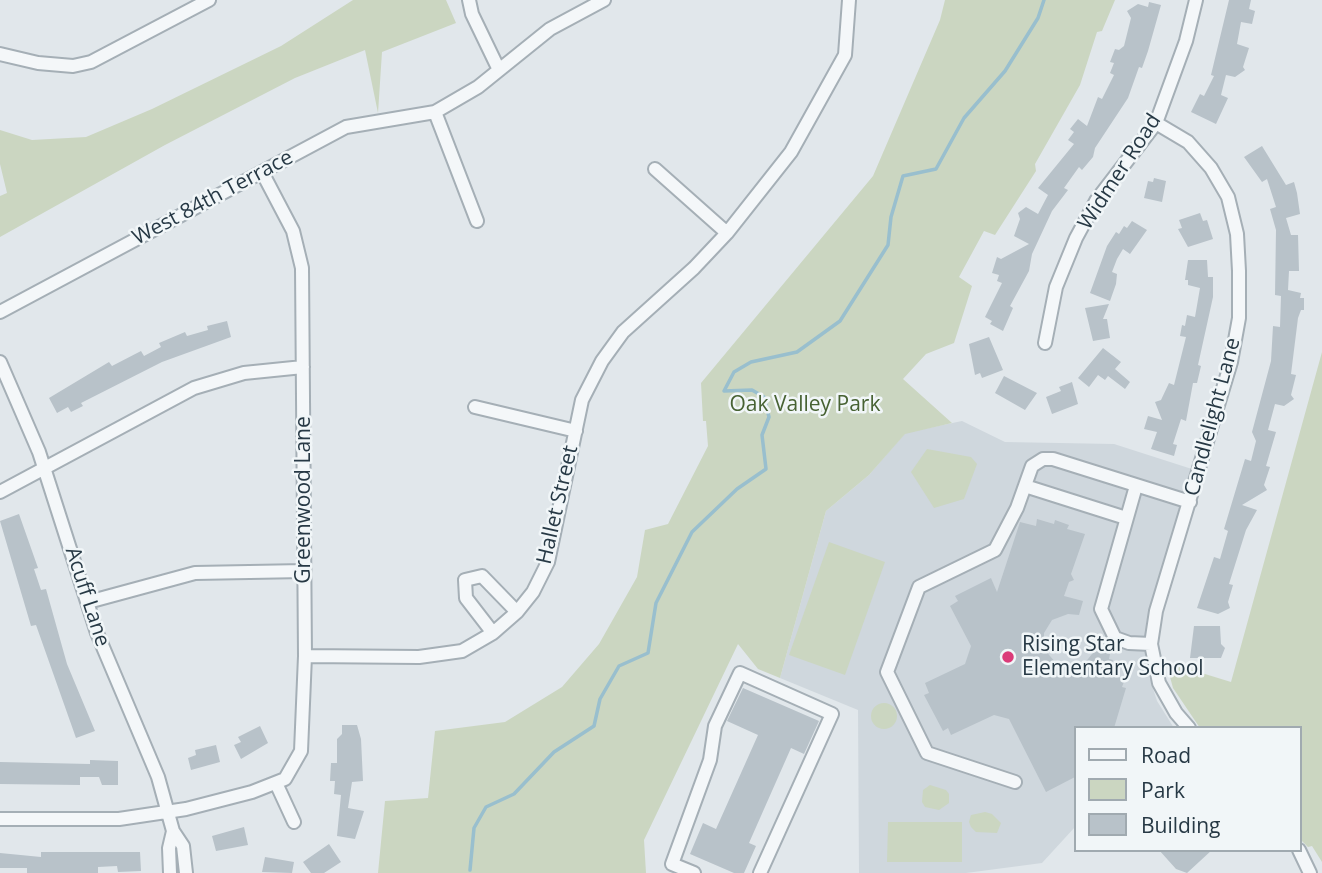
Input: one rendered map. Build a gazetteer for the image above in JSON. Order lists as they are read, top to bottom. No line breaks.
{"streets":{"street":["Widmer Road","West 84th Terrace","Candlelight Lane","Greenwood Lane","Hallet Street","Acuff Lane"]},"crossings":[["Widmer Road","Candlelight Lane"],["West 84th Terrace","Greenwood Lane"],["Greenwood Lane","Hallet Street"]],"parks":["Oak Valley Park"],"places":["Rising Star Elementary School"],"legend":["Road","Park","Building"]}
